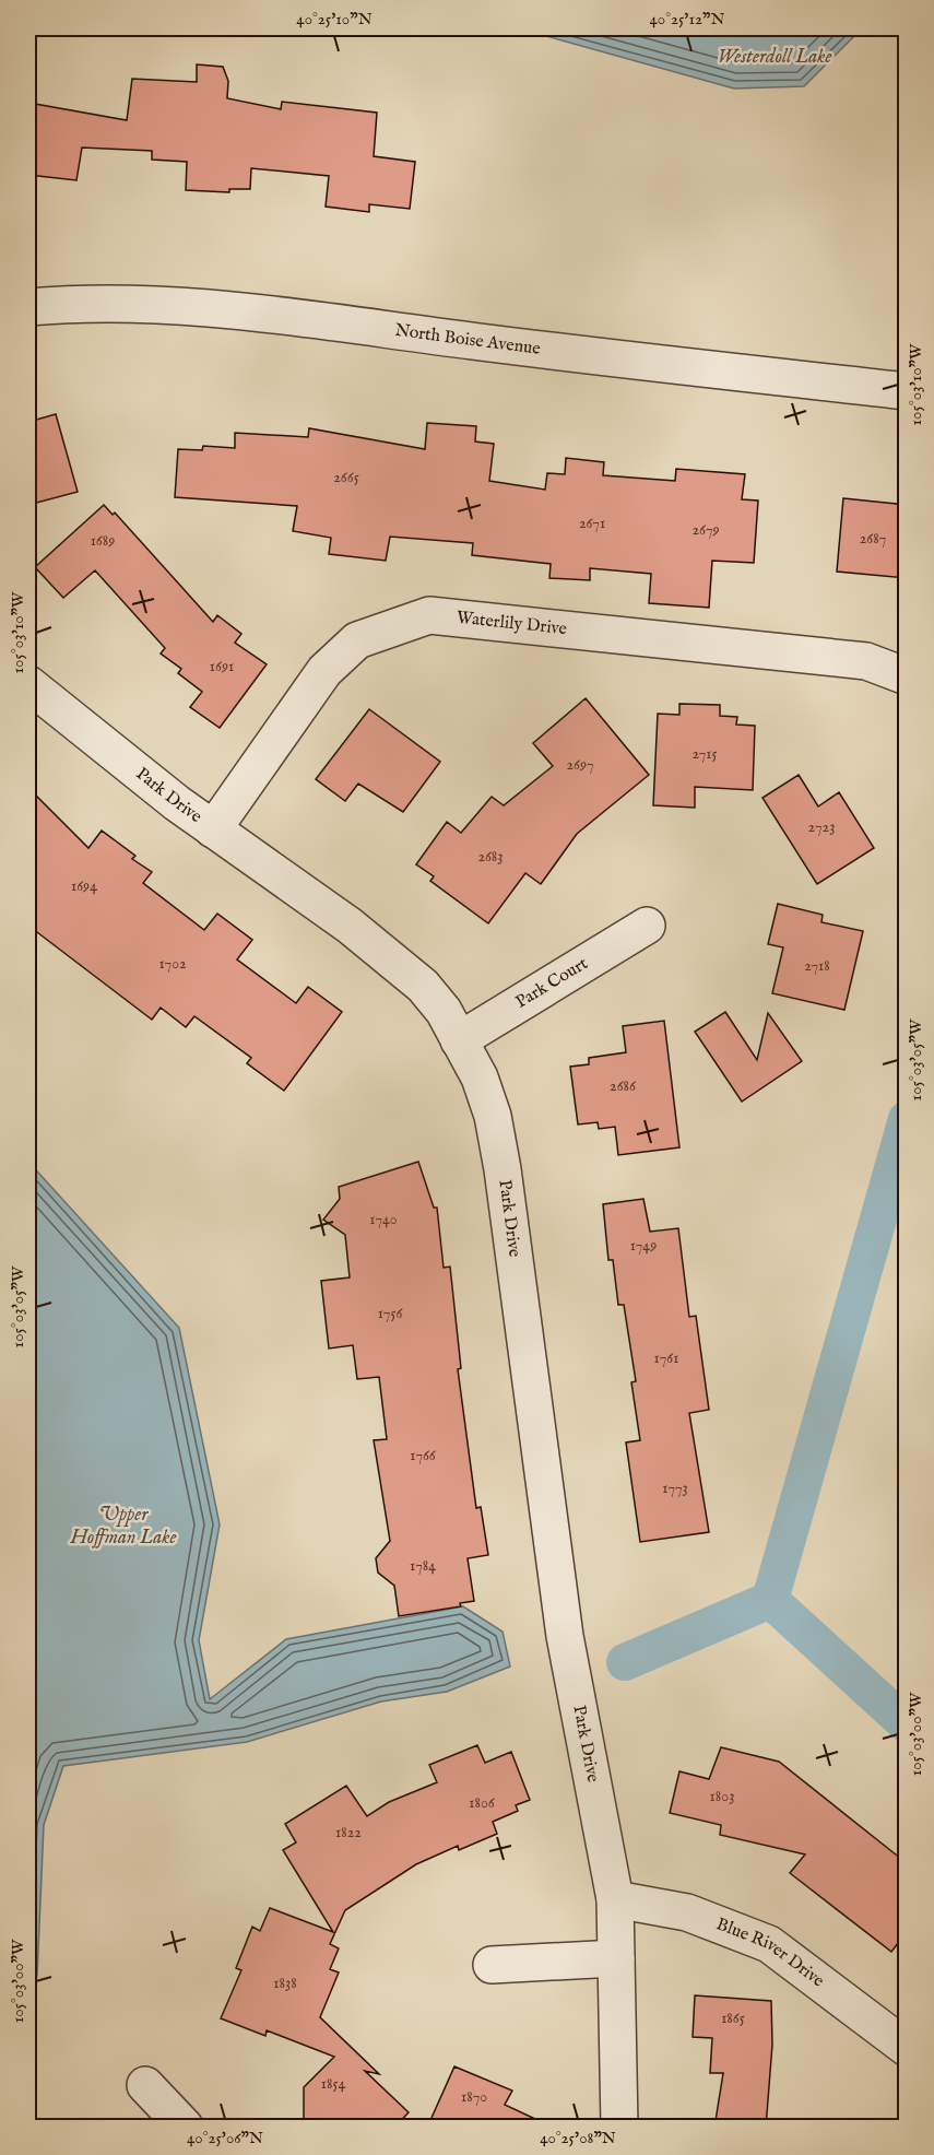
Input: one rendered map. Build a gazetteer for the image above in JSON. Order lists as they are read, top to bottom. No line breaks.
{"streets":{"street":["North Boise Avenue","Waterlily Drive","Park Drive","Park Court","Blue River Drive"]},"crossings":[["Waterlily Drive","Park Drive"],["Park Drive","Park Court"],["Park Drive","Blue River Drive"]],"water":["Westerdoll Lake","Upper Hoffman Lake"],"house_numbers":["2665","2671","2679","2687","1689","1691","2715","2697","2723","2683","1694","1702","2718","2686","1740","1749","1756","1761","1766","1773","1784","1803","1806","1822","1838","1865","1854","1870"],"coordinates":["40°25'10\"N","40°25'12\"N","105°03'10\"W","105°03'05\"W","105°03'00\"W","40°25'06\"N","40°25'08\"N"]}
